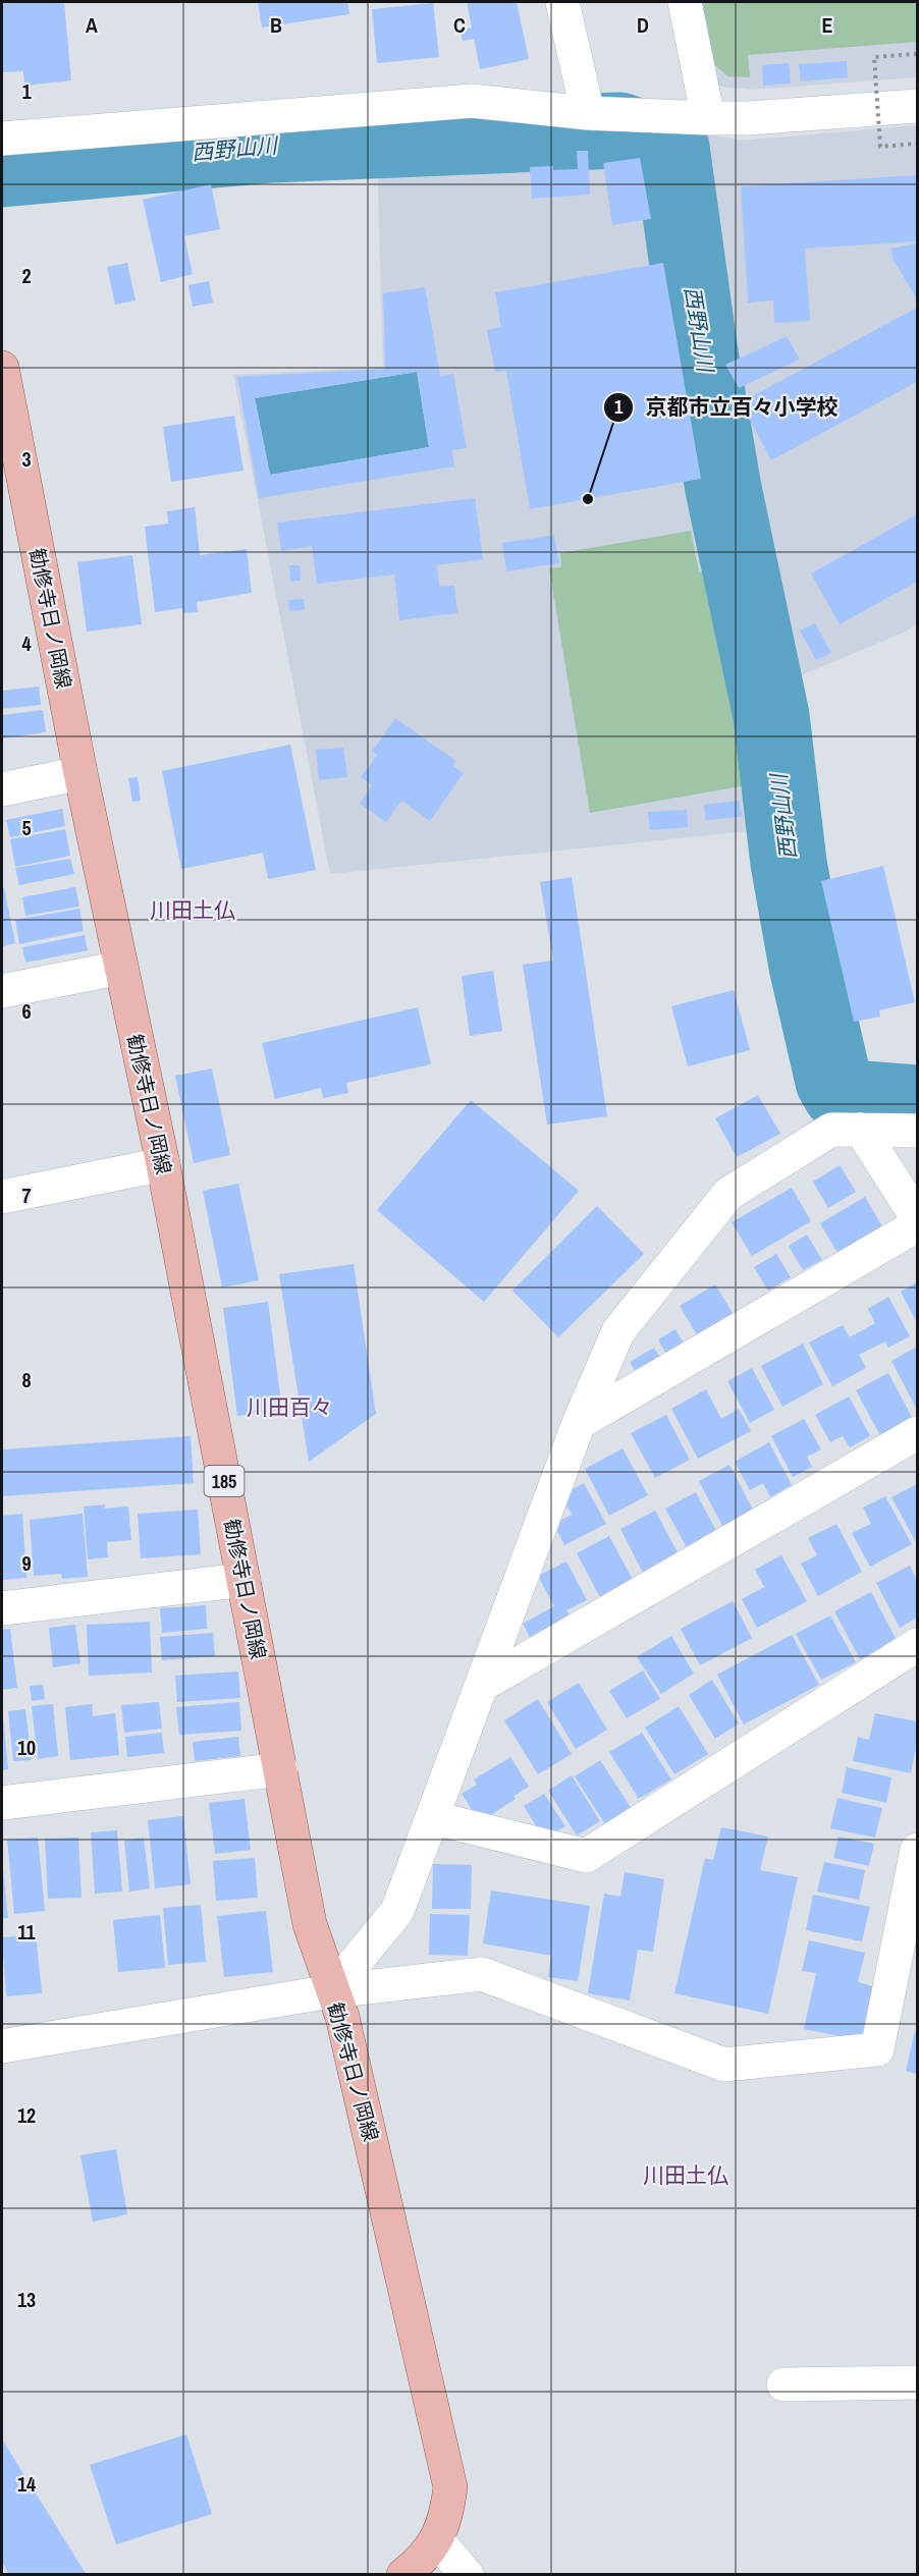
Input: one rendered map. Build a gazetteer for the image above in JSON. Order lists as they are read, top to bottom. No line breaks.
{"streets":{"main road":["勧修寺日ノ岡線","185"]},"districts":["川田土仏","川田百々","川田土仏"],"water":["西野山川"],"places":["京都市立百々小学校"],"grid":{"columns":["A","B","C","D","E"],"rows":["1","2","3","4","5","6","7","8","9","10","11","12","13","14"]}}
